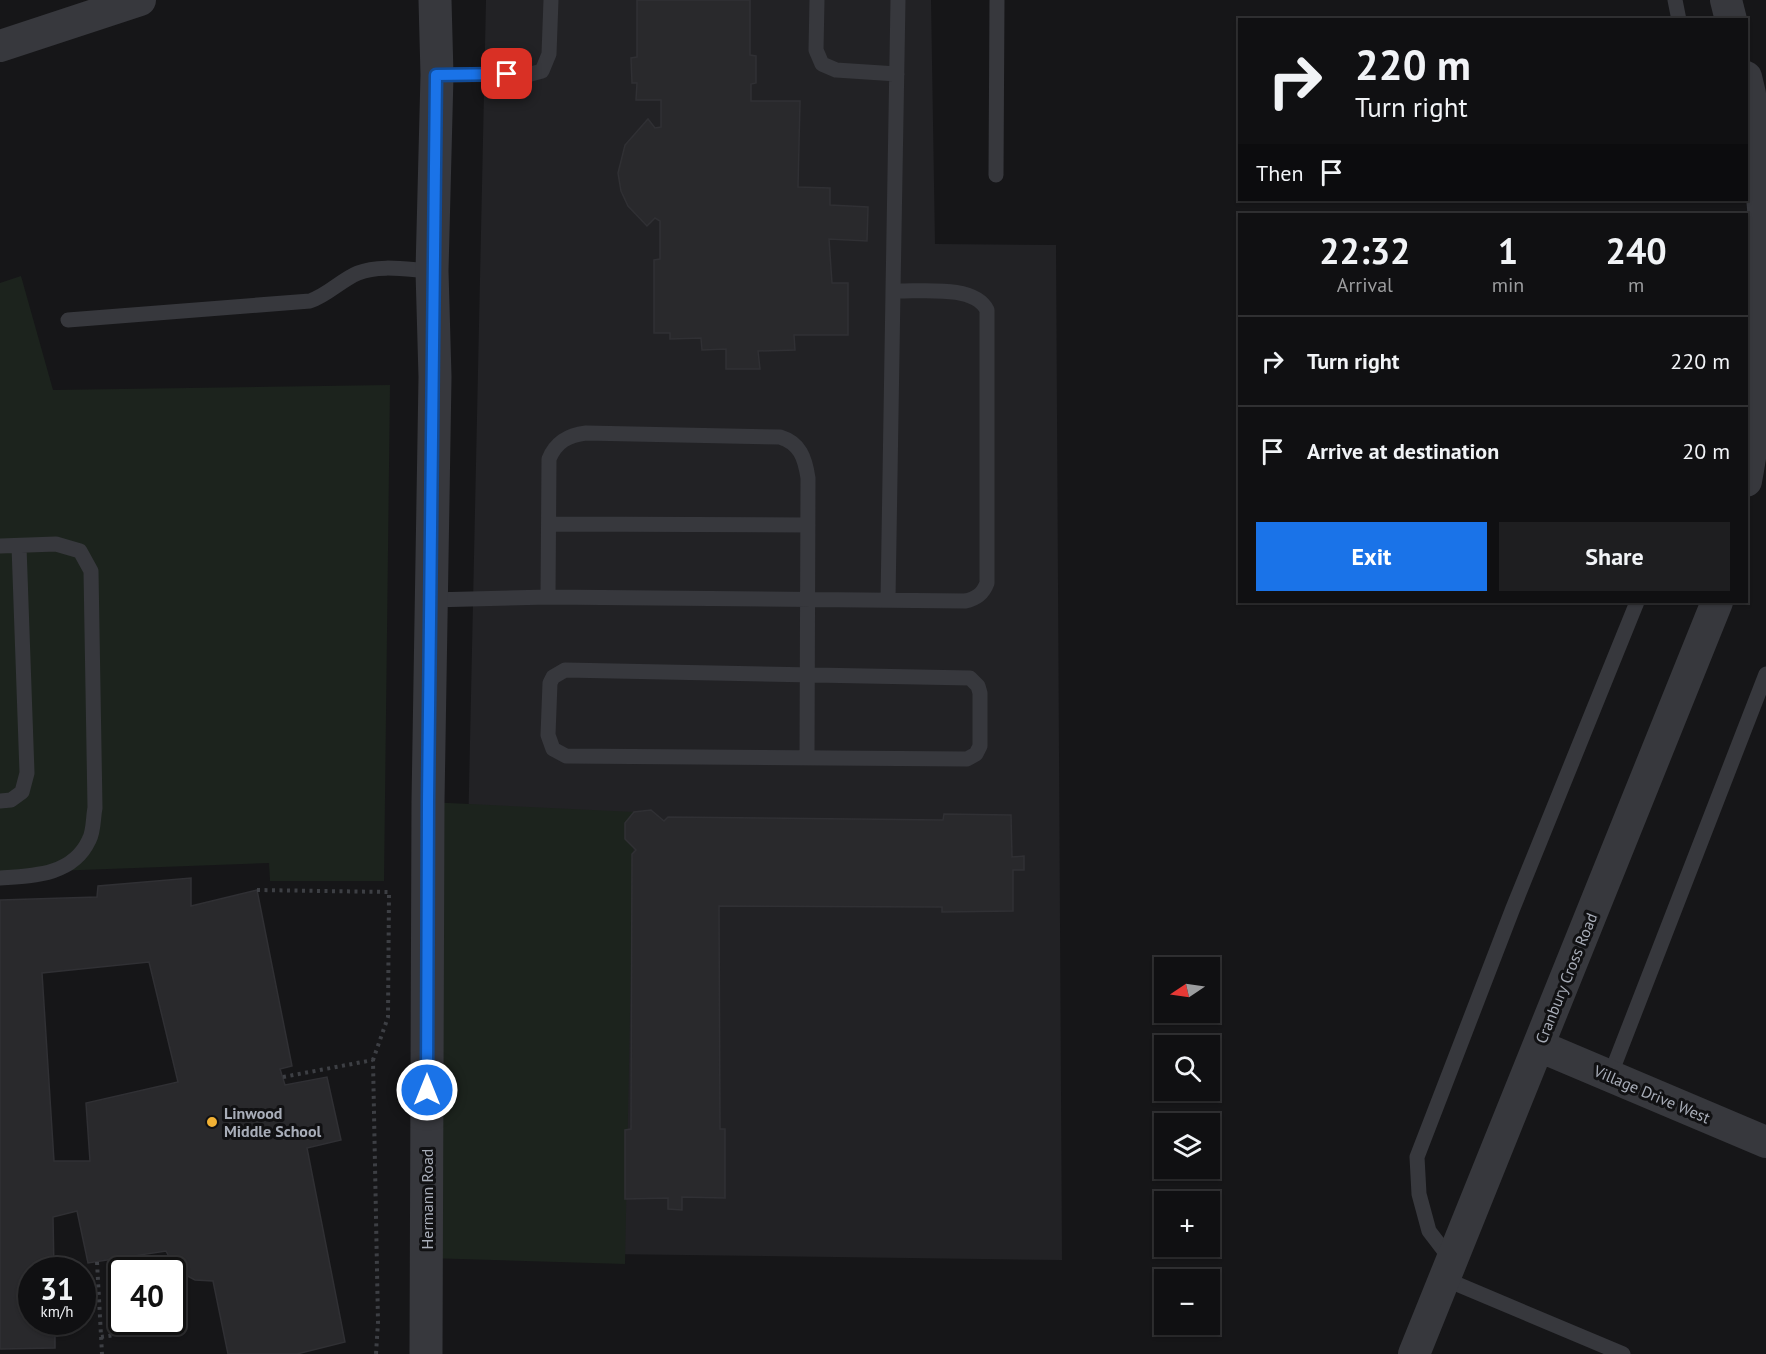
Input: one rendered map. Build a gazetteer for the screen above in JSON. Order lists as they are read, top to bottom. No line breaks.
{"streets":{"street":["Cranbury Cross Road","Village Drive West","Hermann Road"]},"crossings":[["Cranbury Cross Road","Village Drive West"]],"places":["Linwood Middle School"],"north":"left","page":{"turn":["220 m","Turn right"],"then":"Then","eta":["22:32","Arrival","1","min","240","m"],"list":[{"name":"Turn right","value":"220 m"},{"name":"Arrive at destination","value":"20 m"}],"buttons":["Exit","Share"],"map_buttons":["+","−"],"speed":"31 km/h","limit":"40"}}
